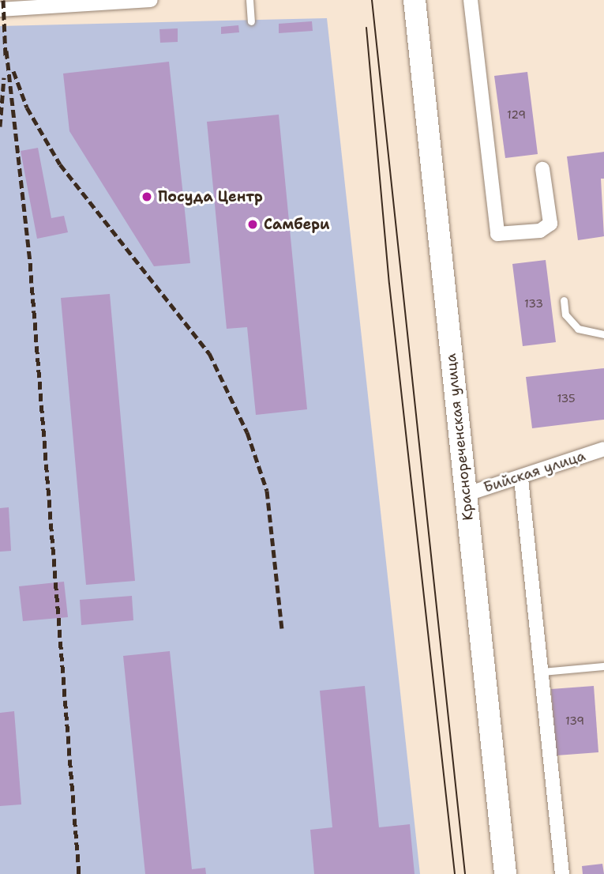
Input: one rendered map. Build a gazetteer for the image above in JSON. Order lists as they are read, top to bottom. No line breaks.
{"streets":{"main road":["Краснореченская улица"],"street":["Бийская улица"]},"crossings":[["Краснореченская улица","Бийская улица"]],"places":["Посуда Центр","Самбери"],"house_numbers":["129","133","135","139"]}
